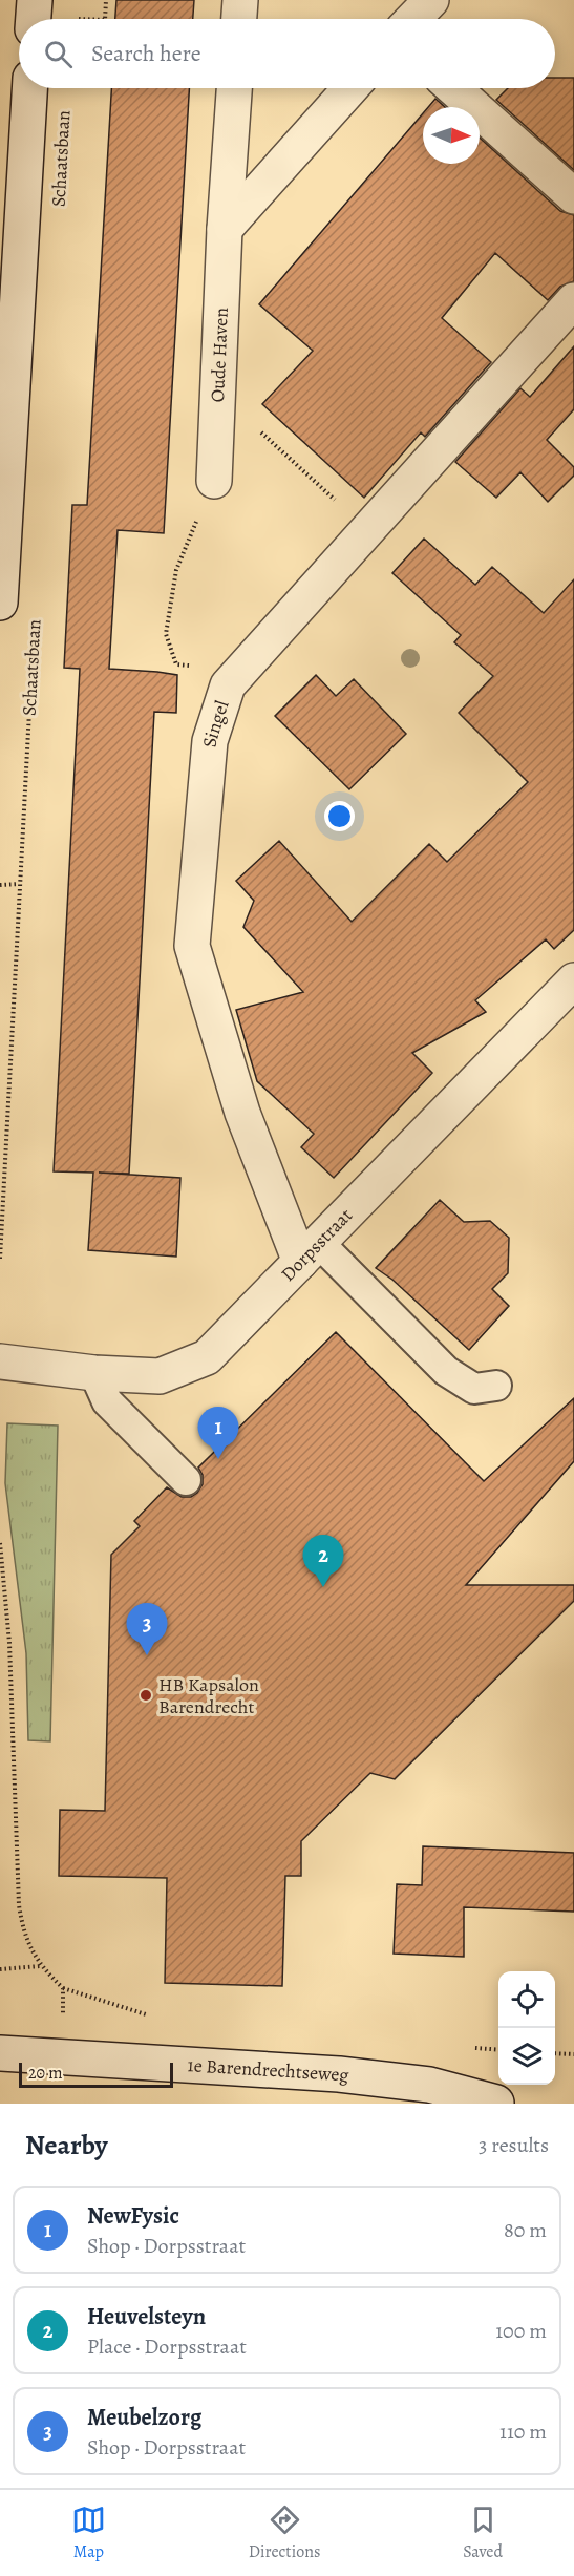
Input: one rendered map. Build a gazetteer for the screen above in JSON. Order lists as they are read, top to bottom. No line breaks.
{"streets":{"street":["Schaatsbaan","Oude Haven","Singel","Dorpsstraat","1e Barendrechtseweg"]},"crossings":[["Singel","Dorpsstraat"]],"places":["HB Kapsalon Barendrecht"],"scale_bar":"20 m","north":"right","page":{"search":"Search here","pins":["1","2","3"],"scale":"20 m","heading":["Nearby","3 results"],"list":[{"mark":"1","name":"NewFysic","note":"Shop · Dorpsstraat","value":"80 m"},{"mark":"2","name":"Heuvelsteyn","note":"Place · Dorpsstraat","value":"100 m"},{"mark":"3","name":"Meubelzorg","note":"Shop · Dorpsstraat","value":"110 m"}],"nav":["Map","Directions","Saved"]}}
